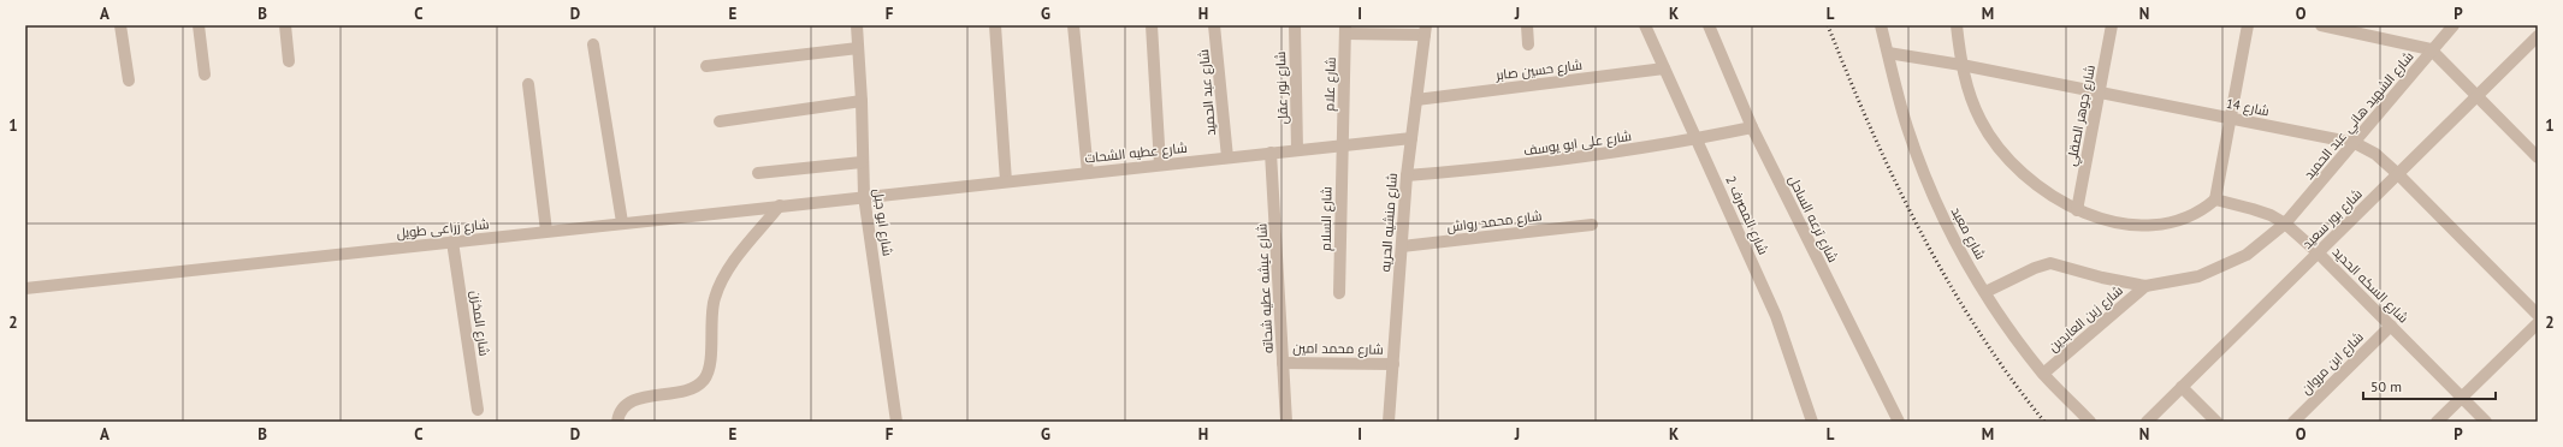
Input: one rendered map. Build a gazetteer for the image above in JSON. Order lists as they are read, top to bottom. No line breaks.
{"streets":{"street":["شارع حسين صابر","شارع علام","شارع نور عقل","شارع عبد الحميد","شارع 14","شارع جوهر الصقلي","شارع الشهيد هاني عبد الحميد","شارع على ابو يوسف","شارع عطيه الشحات","شارع المصرف 2","شارع السلام","شارع ترعه الساحل","شارع بور سعيد","شارع محمد رواش","شارع ابو جبل","شارع منشيه الحريه","شارع زراعى طويل","شارع معبد","شارع السكه الحديد","شارع عيشه عطيه شحاته","شارع زين العابدين","شارع المخزن","شارع محمد امين","شارع ابن مروان"]},"crossings":[["شارع حسين صابر","شارع المصرف 2"],["شارع حسين صابر","شارع منشيه الحريه"],["شارع علام","شارع عطيه الشحات"],["شارع علام","شارع السلام"],["شارع نور عقل","شارع عطيه الشحات"],["شارع عبد الحميد","شارع عطيه الشحات"],["شارع 14","شارع جوهر الصقلي"],["شارع 14","شارع الشهيد هاني عبد الحميد"],["شارع 14","شارع بور سعيد"],["شارع 14","شارع معبد"],["شارع الشهيد هاني عبد الحميد","شارع السكه الحديد"],["شارع الشهيد هاني عبد الحميد","شارع زين العابدين"],["شارع على ابو يوسف","شارع المصرف 2"],["شارع على ابو يوسف","شارع ترعه الساحل"],["شارع على ابو يوسف","شارع منشيه الحريه"],["شارع عطيه الشحات","شارع السلام"],["شارع عطيه الشحات","شارع ابو جبل"],["شارع عطيه الشحات","شارع منشيه الحريه"],["شارع عطيه الشحات","شارع زراعى طويل"],["شارع عطيه الشحات","شارع عيشه عطيه شحاته"],["شارع بور سعيد","شارع السكه الحديد"],["شارع محمد رواش","شارع منشيه الحريه"],["شارع ابو جبل","شارع زراعى طويل"],["شارع منشيه الحريه","شارع محمد امين"],["شارع زراعى طويل","شارع المخزن"],["شارع معبد","شارع زين العابدين"],["شارع السكه الحديد","شارع زين العابدين"],["شارع السكه الحديد","شارع ابن مروان"],["شارع عيشه عطيه شحاته","شارع محمد امين"]],"scale_bar":"50 m","grid":{"columns":["A","B","C","D","E","F","G","H","I","J","K","L","M","N","O","P"],"rows":["1","2"]}}
